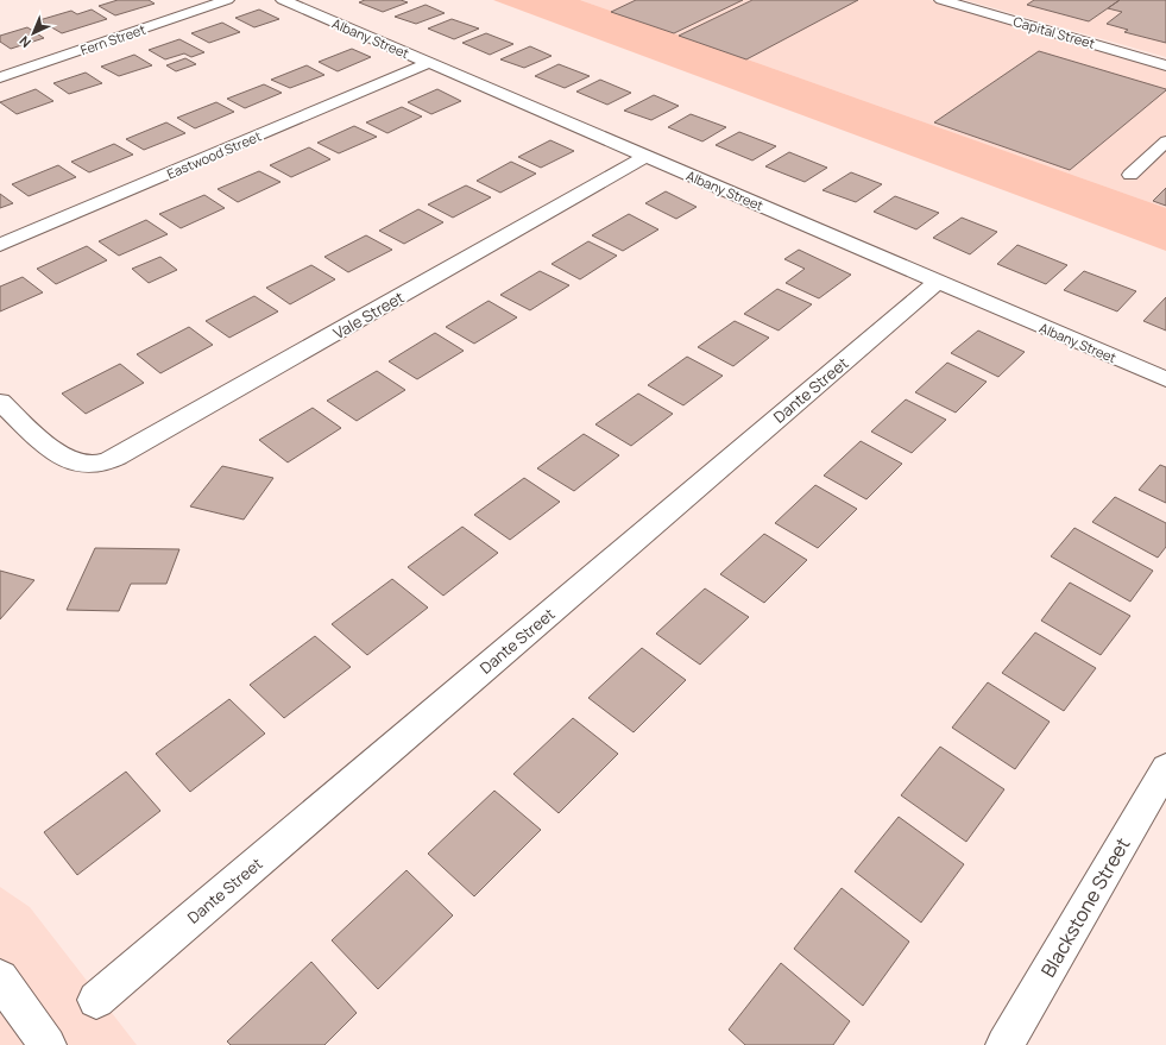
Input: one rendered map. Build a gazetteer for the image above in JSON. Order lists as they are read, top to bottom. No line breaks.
{"streets":{"street":["Capital Street","Albany Street","Fern Street","Eastwood Street","Vale Street","Dante Street","Blackstone Street"]},"crossings":[["Albany Street","Eastwood Street"],["Albany Street","Vale Street"],["Albany Street","Dante Street"]],"north":"bottom left"}
